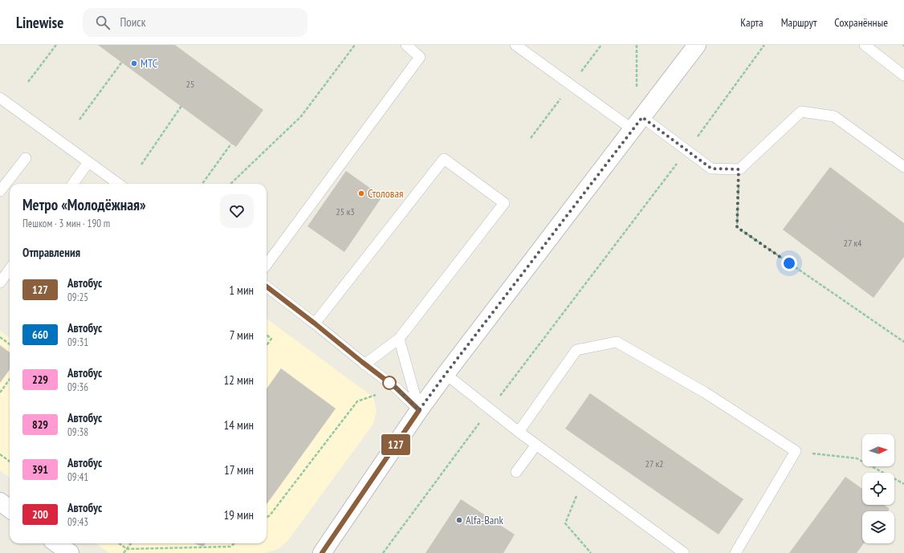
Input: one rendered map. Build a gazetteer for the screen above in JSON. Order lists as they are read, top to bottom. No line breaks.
{"places":["МТС","Столовая","Alfa-Bank"],"lines":["bus line 127"],"house_numbers":["25","25 к3","27 к4","27 к2"],"north":"right","page":{"header":"Linewise","search":"Поиск","nav":["Карта","Маршрут","Сохранённые"],"on_map":"127","heading":[["Метро «Молодёжная»","Пешком · 3 мин · 190 m"],"Отправления"],"list":[{"mark":"127","name":"Автобус","note":"09:25","value":"1 мин"},{"mark":"660","name":"Автобус","note":"09:31","value":"7 мин"},{"mark":"229","name":"Автобус","note":"09:36","value":"12 мин"},{"mark":"829","name":"Автобус","note":"09:38","value":"14 мин"},{"mark":"391","name":"Автобус","note":"09:41","value":"17 мин"},{"mark":"200","name":"Автобус","note":"09:43","value":"19 мин"}]}}
